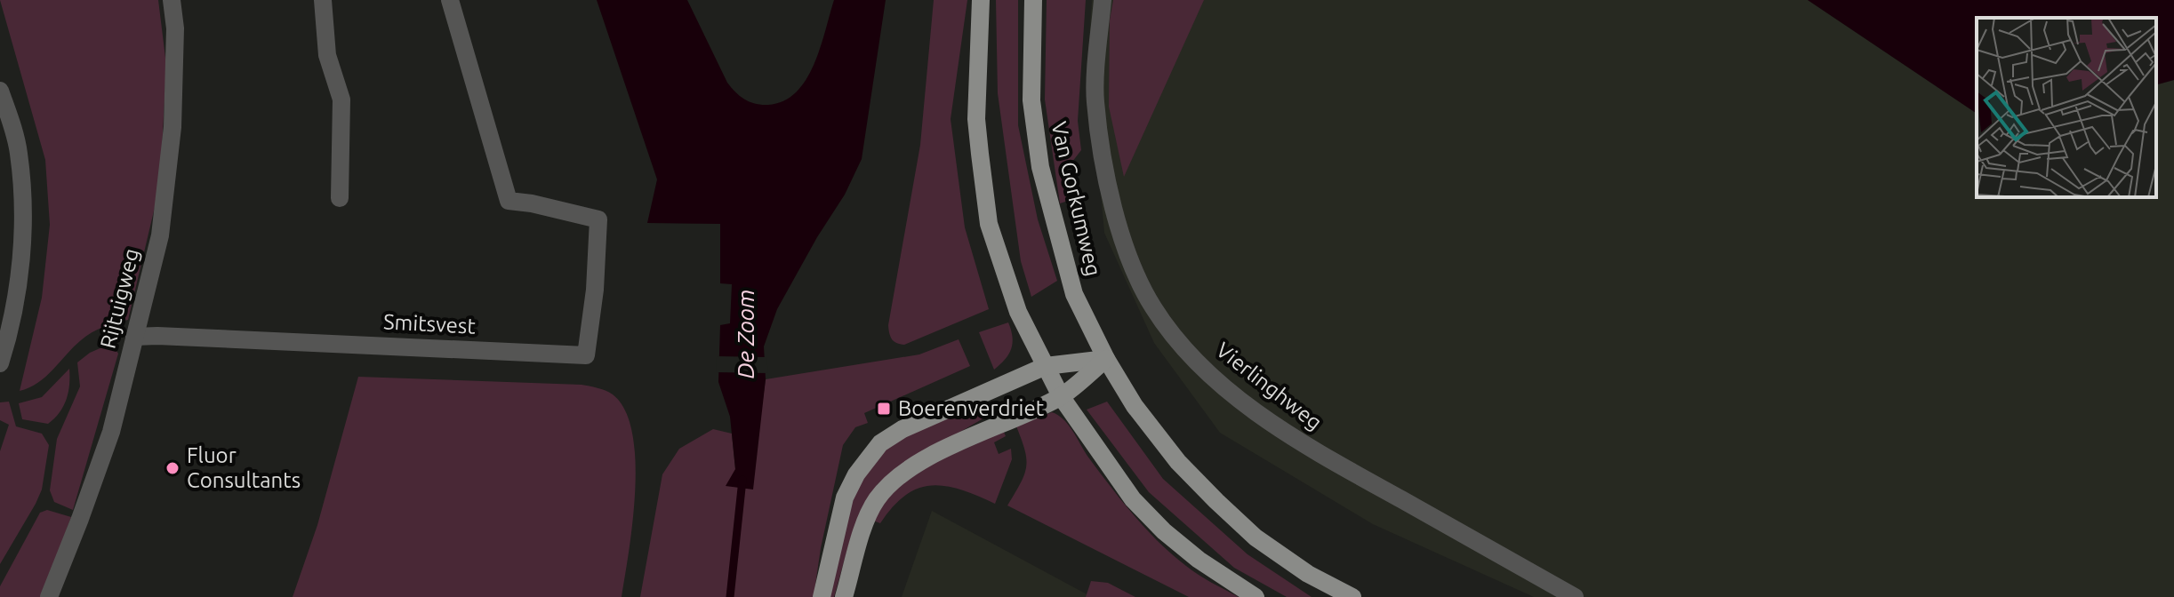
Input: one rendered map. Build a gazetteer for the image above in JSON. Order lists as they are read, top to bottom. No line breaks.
{"streets":{"main road":["Van Gorkumweg"],"street":["Rijtuigweg","Smitsvest","Vierlinghweg"]},"crossings":[["Rijtuigweg","Smitsvest"]],"water":["De Zoom"],"places":{"transit":["Boerenverdriet"],"other":["Fluor Consultants"]}}
